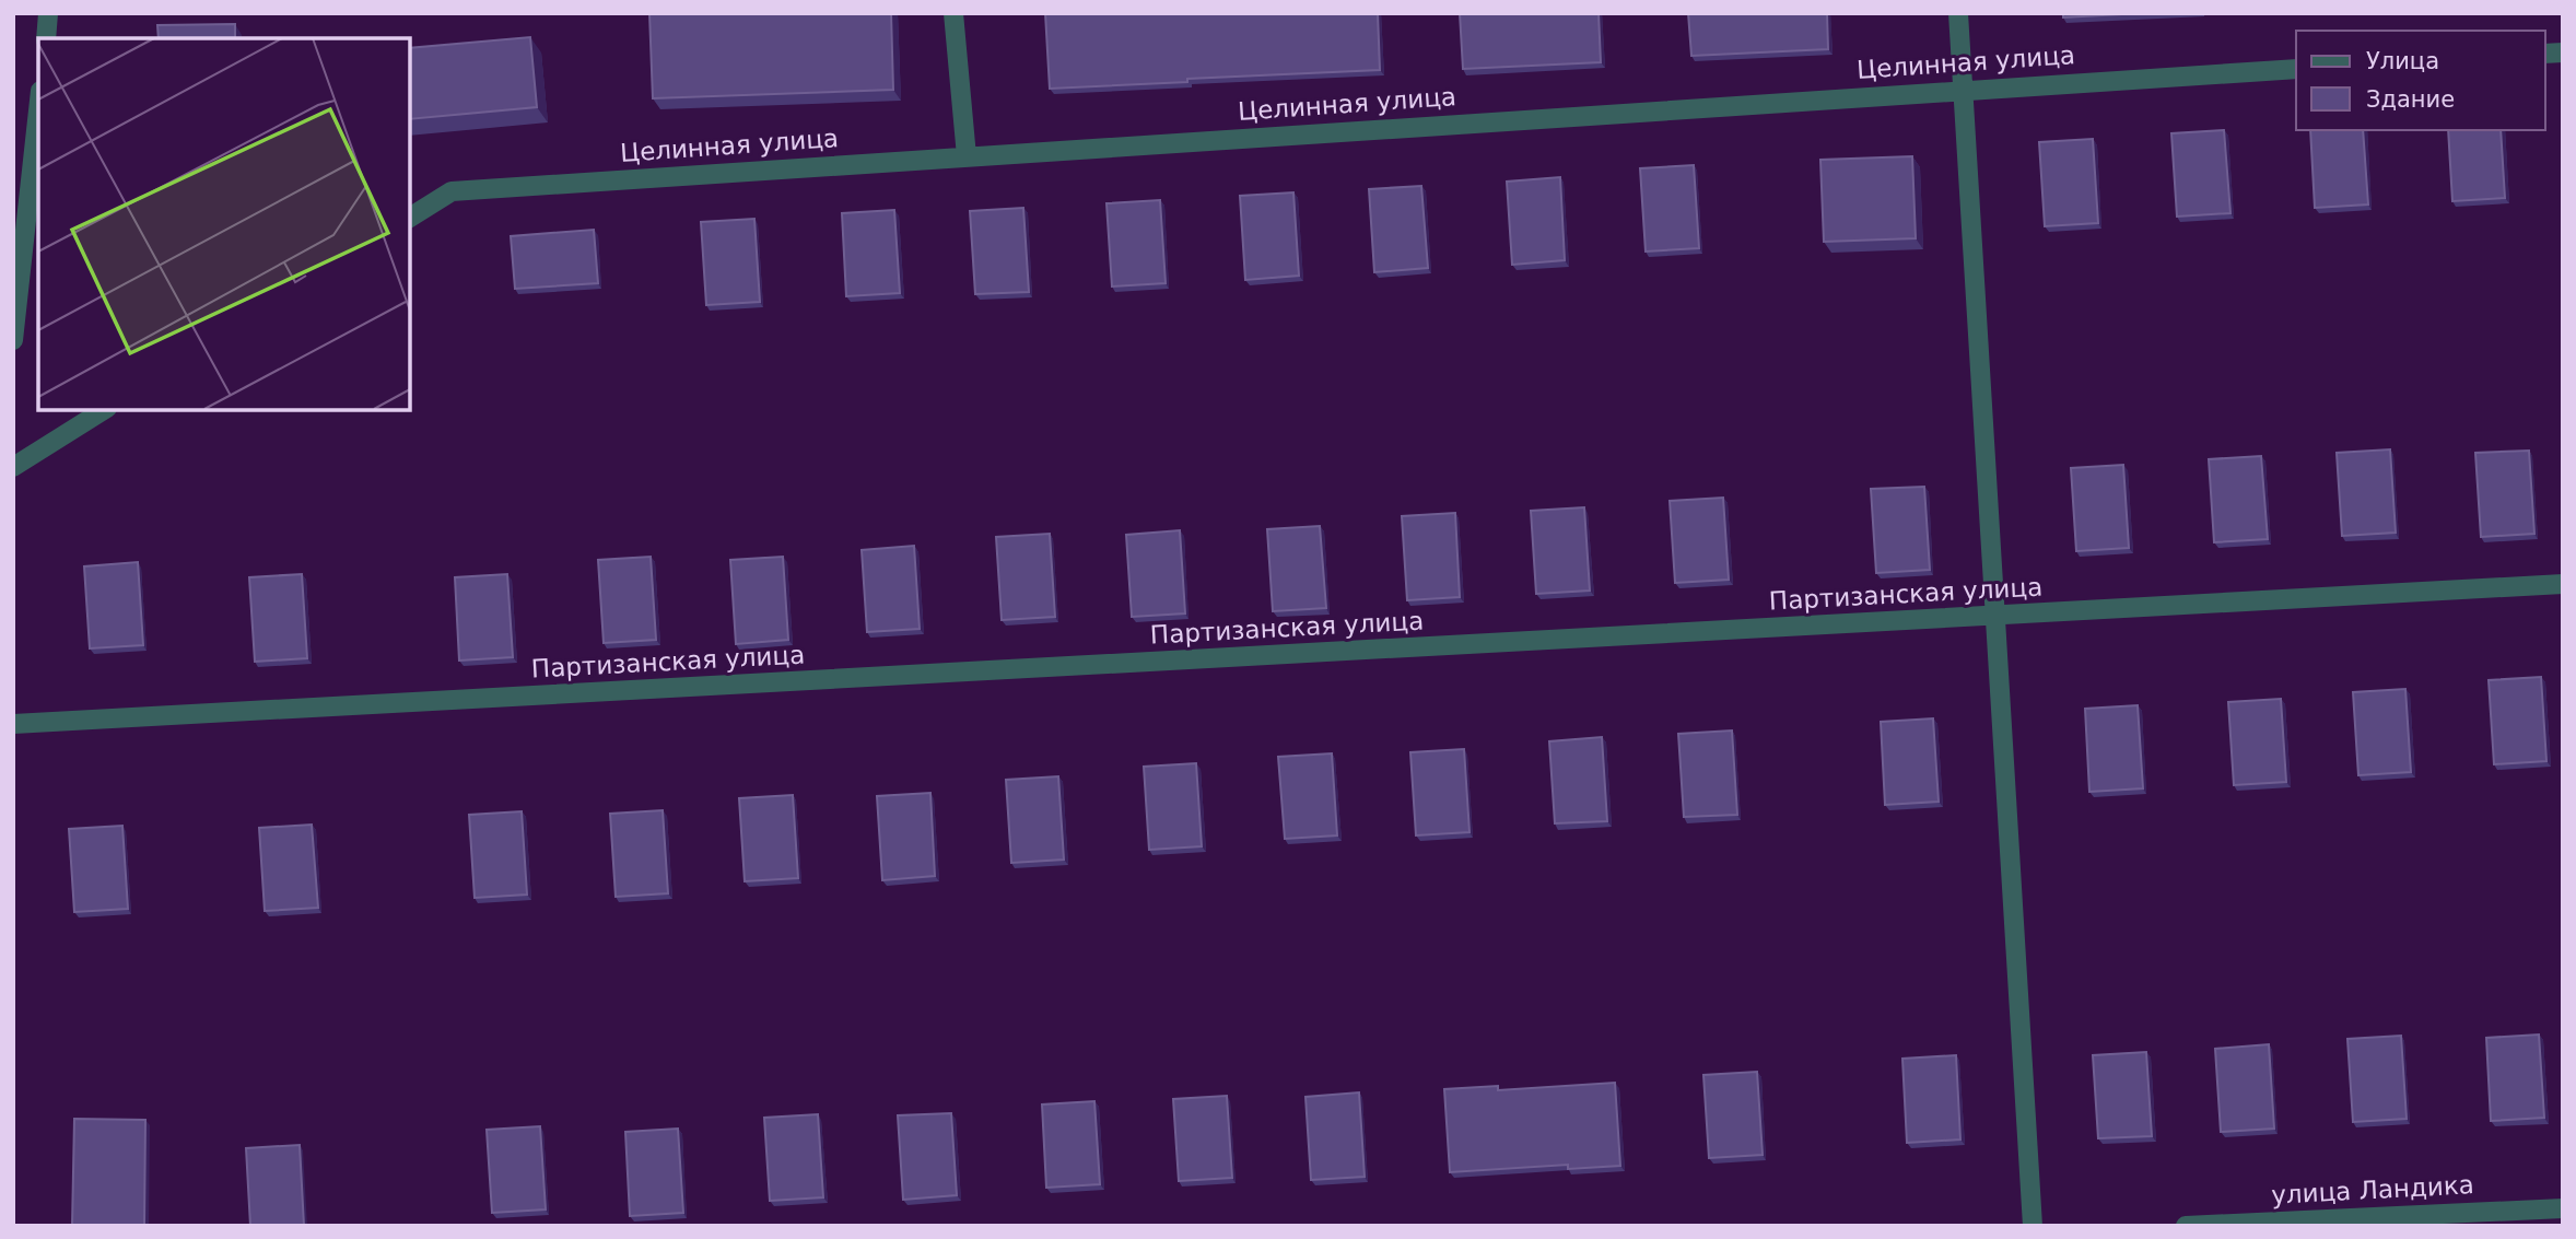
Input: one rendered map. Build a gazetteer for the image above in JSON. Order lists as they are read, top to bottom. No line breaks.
{"streets":{"street":["Целинная улица","Партизанская улица","улица Ландика"]},"legend":["Улица","Здание"]}
